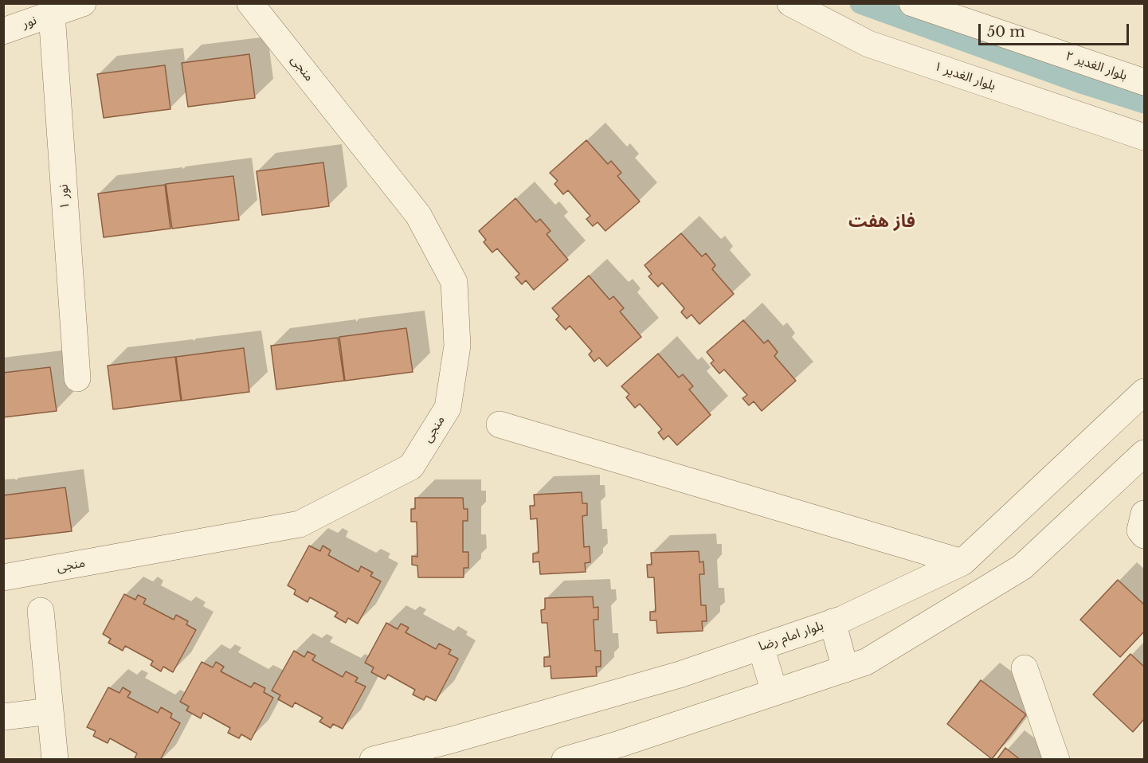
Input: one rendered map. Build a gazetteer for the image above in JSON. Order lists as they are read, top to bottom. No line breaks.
{"streets":{"street":["نور","بلوار الغدیر ۲","منجی","بلوار الغدیر ۱","نور ۱","بلوار امام رضا"]},"crossings":[["نور","نور ۱"]],"districts":["فاز هفت"],"scale_bar":"50 m"}
